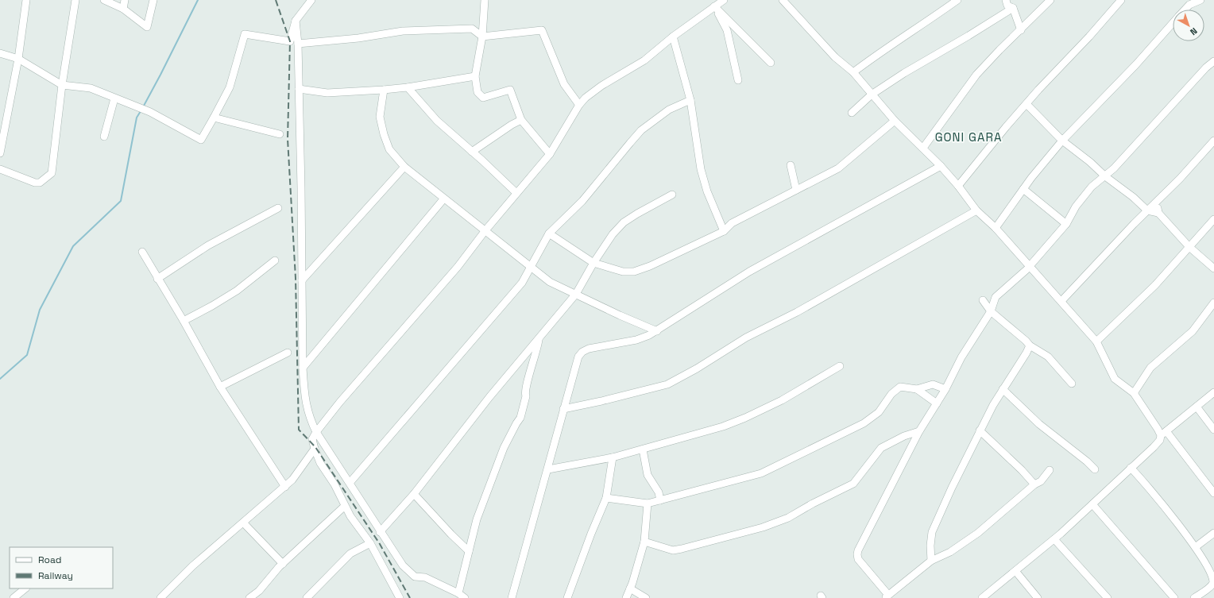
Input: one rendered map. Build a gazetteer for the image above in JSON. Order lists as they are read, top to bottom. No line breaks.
{"districts":["GONI GARA"],"legend":["Road","Railway"],"north":"bottom right"}
